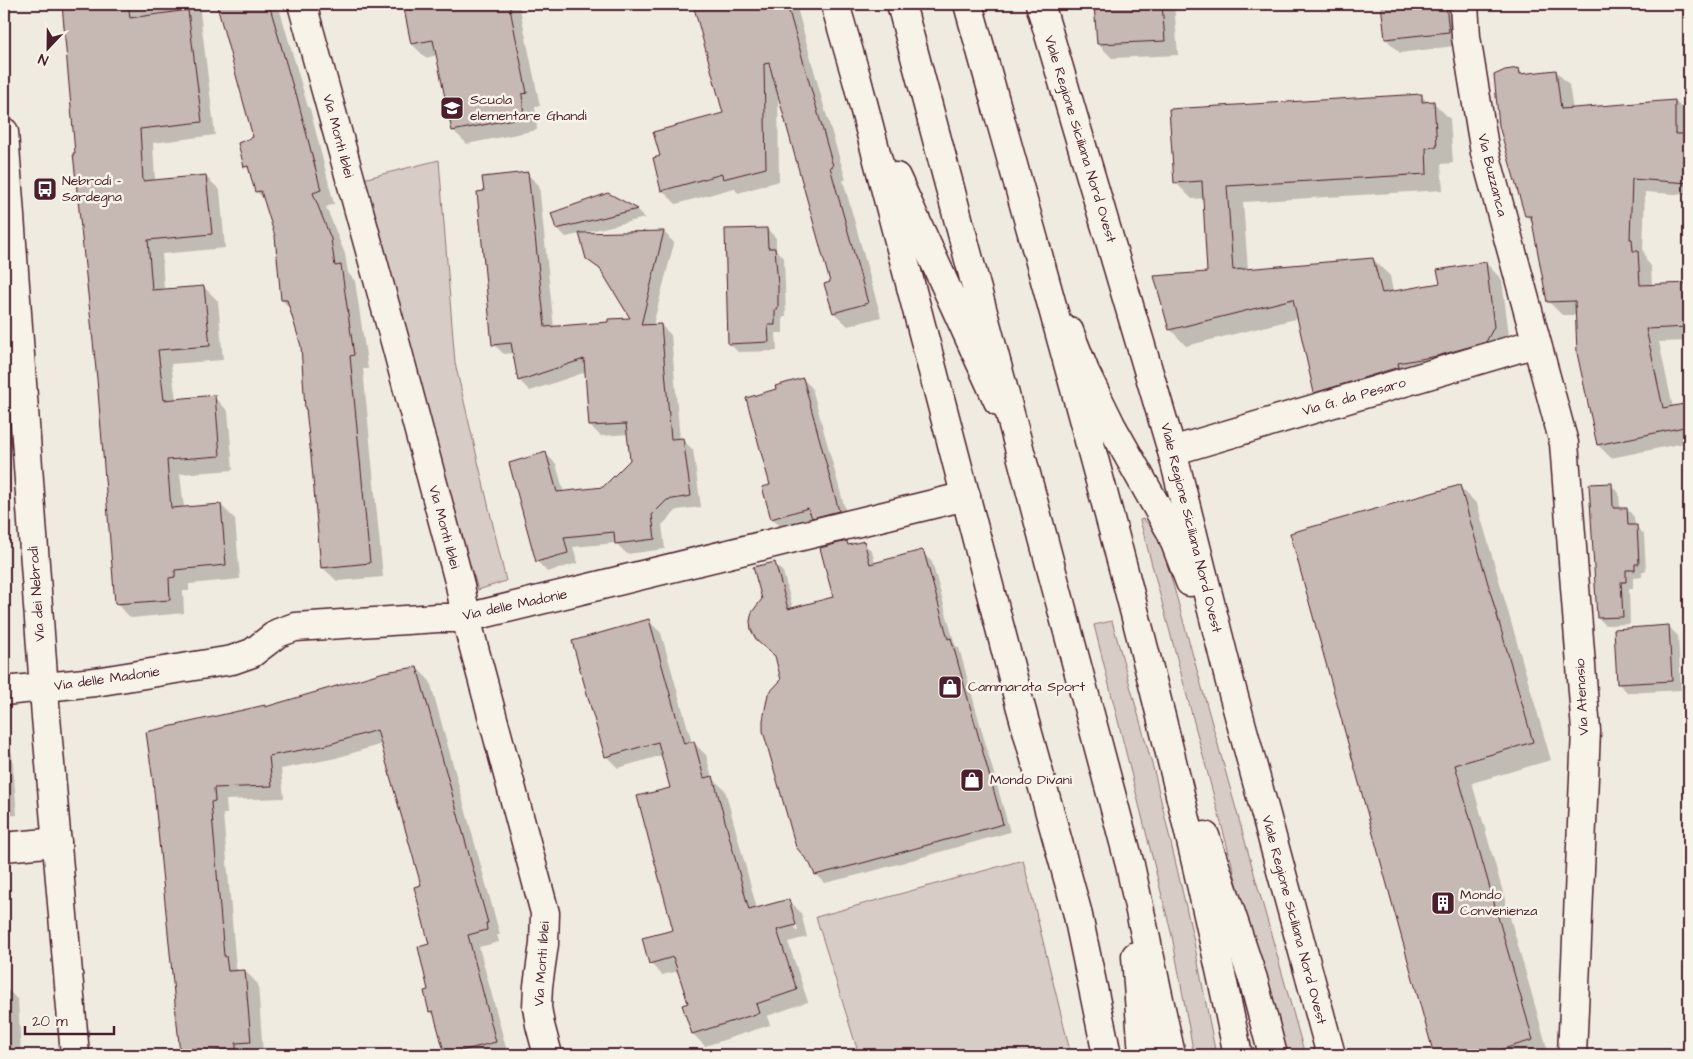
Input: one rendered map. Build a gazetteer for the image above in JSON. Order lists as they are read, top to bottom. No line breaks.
{"streets":{"street":["Via Monti Iblei","Viale Regione Siciliana Nord Ovest","Via Buzzanca","Via G. da Pesaro","Via dei Nebrodi","Via delle Madonie","Via Atenasio"]},"crossings":[["Via Monti Iblei","Via delle Madonie"],["Viale Regione Siciliana Nord Ovest","Via G. da Pesaro"],["Via Buzzanca","Via G. da Pesaro"],["Via Buzzanca","Via Atenasio"],["Via G. da Pesaro","Via Atenasio"],["Via dei Nebrodi","Via delle Madonie"]],"places":{"school or university":["Scuola elementare Ghandi"],"bus stop":["Nebrodi - Sardegna"],"shop":["Cammarata Sport","Mondo Divani"],"building":["Mondo Convenienza"]},"scale_bar":"20 m","north":"bottom"}
